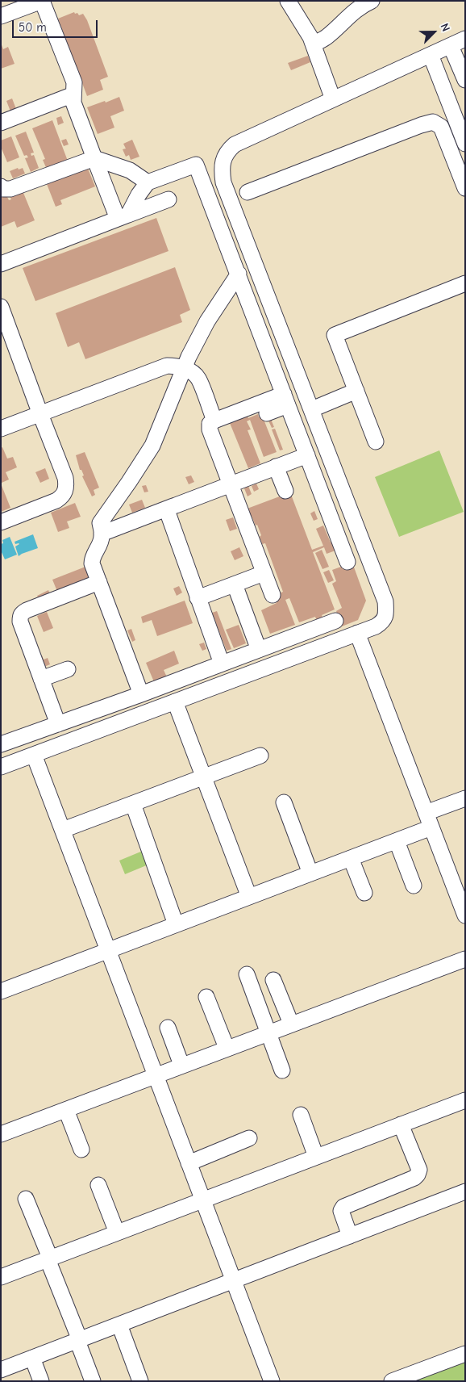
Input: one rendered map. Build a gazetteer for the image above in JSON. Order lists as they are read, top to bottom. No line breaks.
{"scale_bar":"50 m","north":"top right"}
